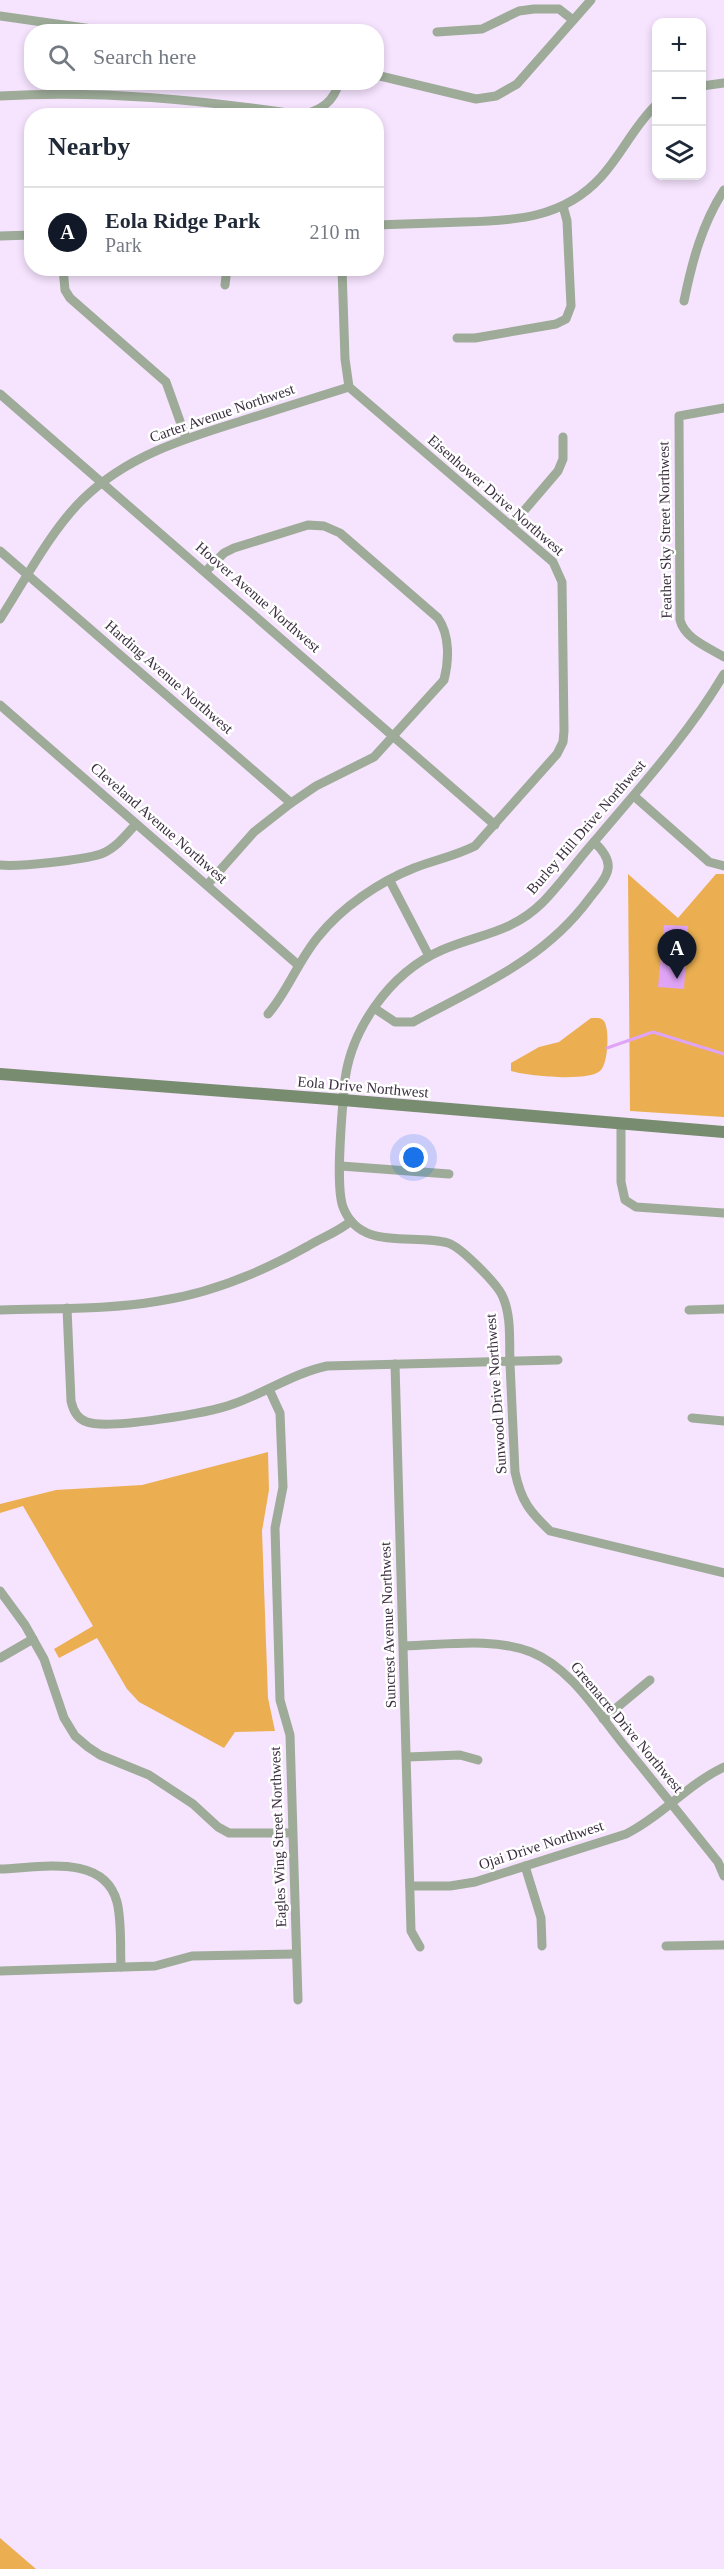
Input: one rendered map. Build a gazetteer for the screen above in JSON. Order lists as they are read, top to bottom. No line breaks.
{"streets":{"main road":["Eola Drive Northwest"],"street":["Carter Avenue Northwest","Eisenhower Drive Northwest","Feather Sky Street Northwest","Hoover Avenue Northwest","Harding Avenue Northwest","Cleveland Avenue Northwest","Burley Hill Drive Northwest","Sunwood Drive Northwest","Suncrest Avenue Northwest","Greenacre Drive Northwest","Eagles Wing Street Northwest","Ojai Drive Northwest"]},"crossings":[["Carter Avenue Northwest","Eisenhower Drive Northwest"],["Carter Avenue Northwest","Hoover Avenue Northwest"],["Carter Avenue Northwest","Harding Avenue Northwest"],["Eisenhower Drive Northwest","Hoover Avenue Northwest"],["Eisenhower Drive Northwest","Cleveland Avenue Northwest"],["Burley Hill Drive Northwest","Eola Drive Northwest"],["Suncrest Avenue Northwest","Greenacre Drive Northwest"],["Suncrest Avenue Northwest","Ojai Drive Northwest"],["Greenacre Drive Northwest","Ojai Drive Northwest"]],"page":{"map_buttons":["+","−"],"search":"Search here","heading":"Nearby","list":[{"mark":"A","name":"Eola Ridge Park","note":"Park","value":"210 m"}],"pins":"A"}}
